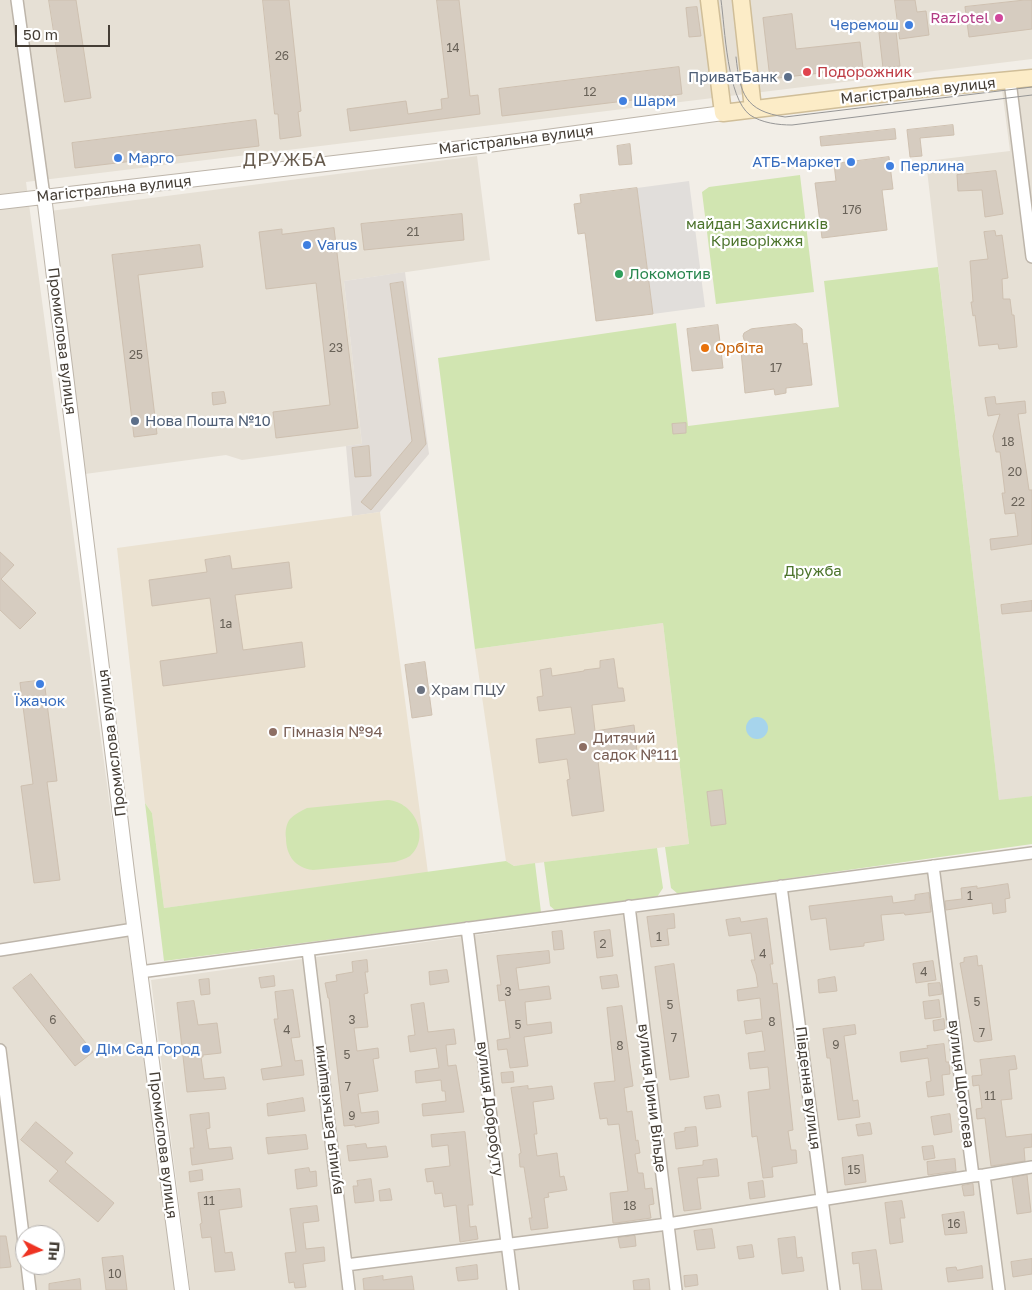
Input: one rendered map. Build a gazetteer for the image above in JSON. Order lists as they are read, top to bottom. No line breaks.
{"streets":{"main road":["Магістральна вулиця"],"street":["Промислова вулиця","вулиця Щоголєва","Південна вулиця","вулиця Ірини Вільде","вулиця Добробуту","вулиця Батьківщини"]},"crossings":[["Магістральна вулиця","Промислова вулиця"]],"districts":["ДРУЖБА"],"parks":["майдан Захисників Криворіжжя","Дружба"],"places":["Raziotel","Черемош","Подорожник","ПриватБанк","Шарм","Марго","АТБ-Маркет","Перлина","Varus","Локомотив","Орбіта","Нова Пошта №10","Їжачок","Храм ПЦУ","Гімназія №94","Дитячий садок №111","Дім Сад Город"],"house_numbers":["14","26","12","17б","21","23","25","17","18","20","22","1а","1","1","2","4","4","3","5","5","6","3","8","5","4","7","7","9","8","5","7","11","9","15","11","18","16","10"],"scale_bar":"50 m","north":"right"}
